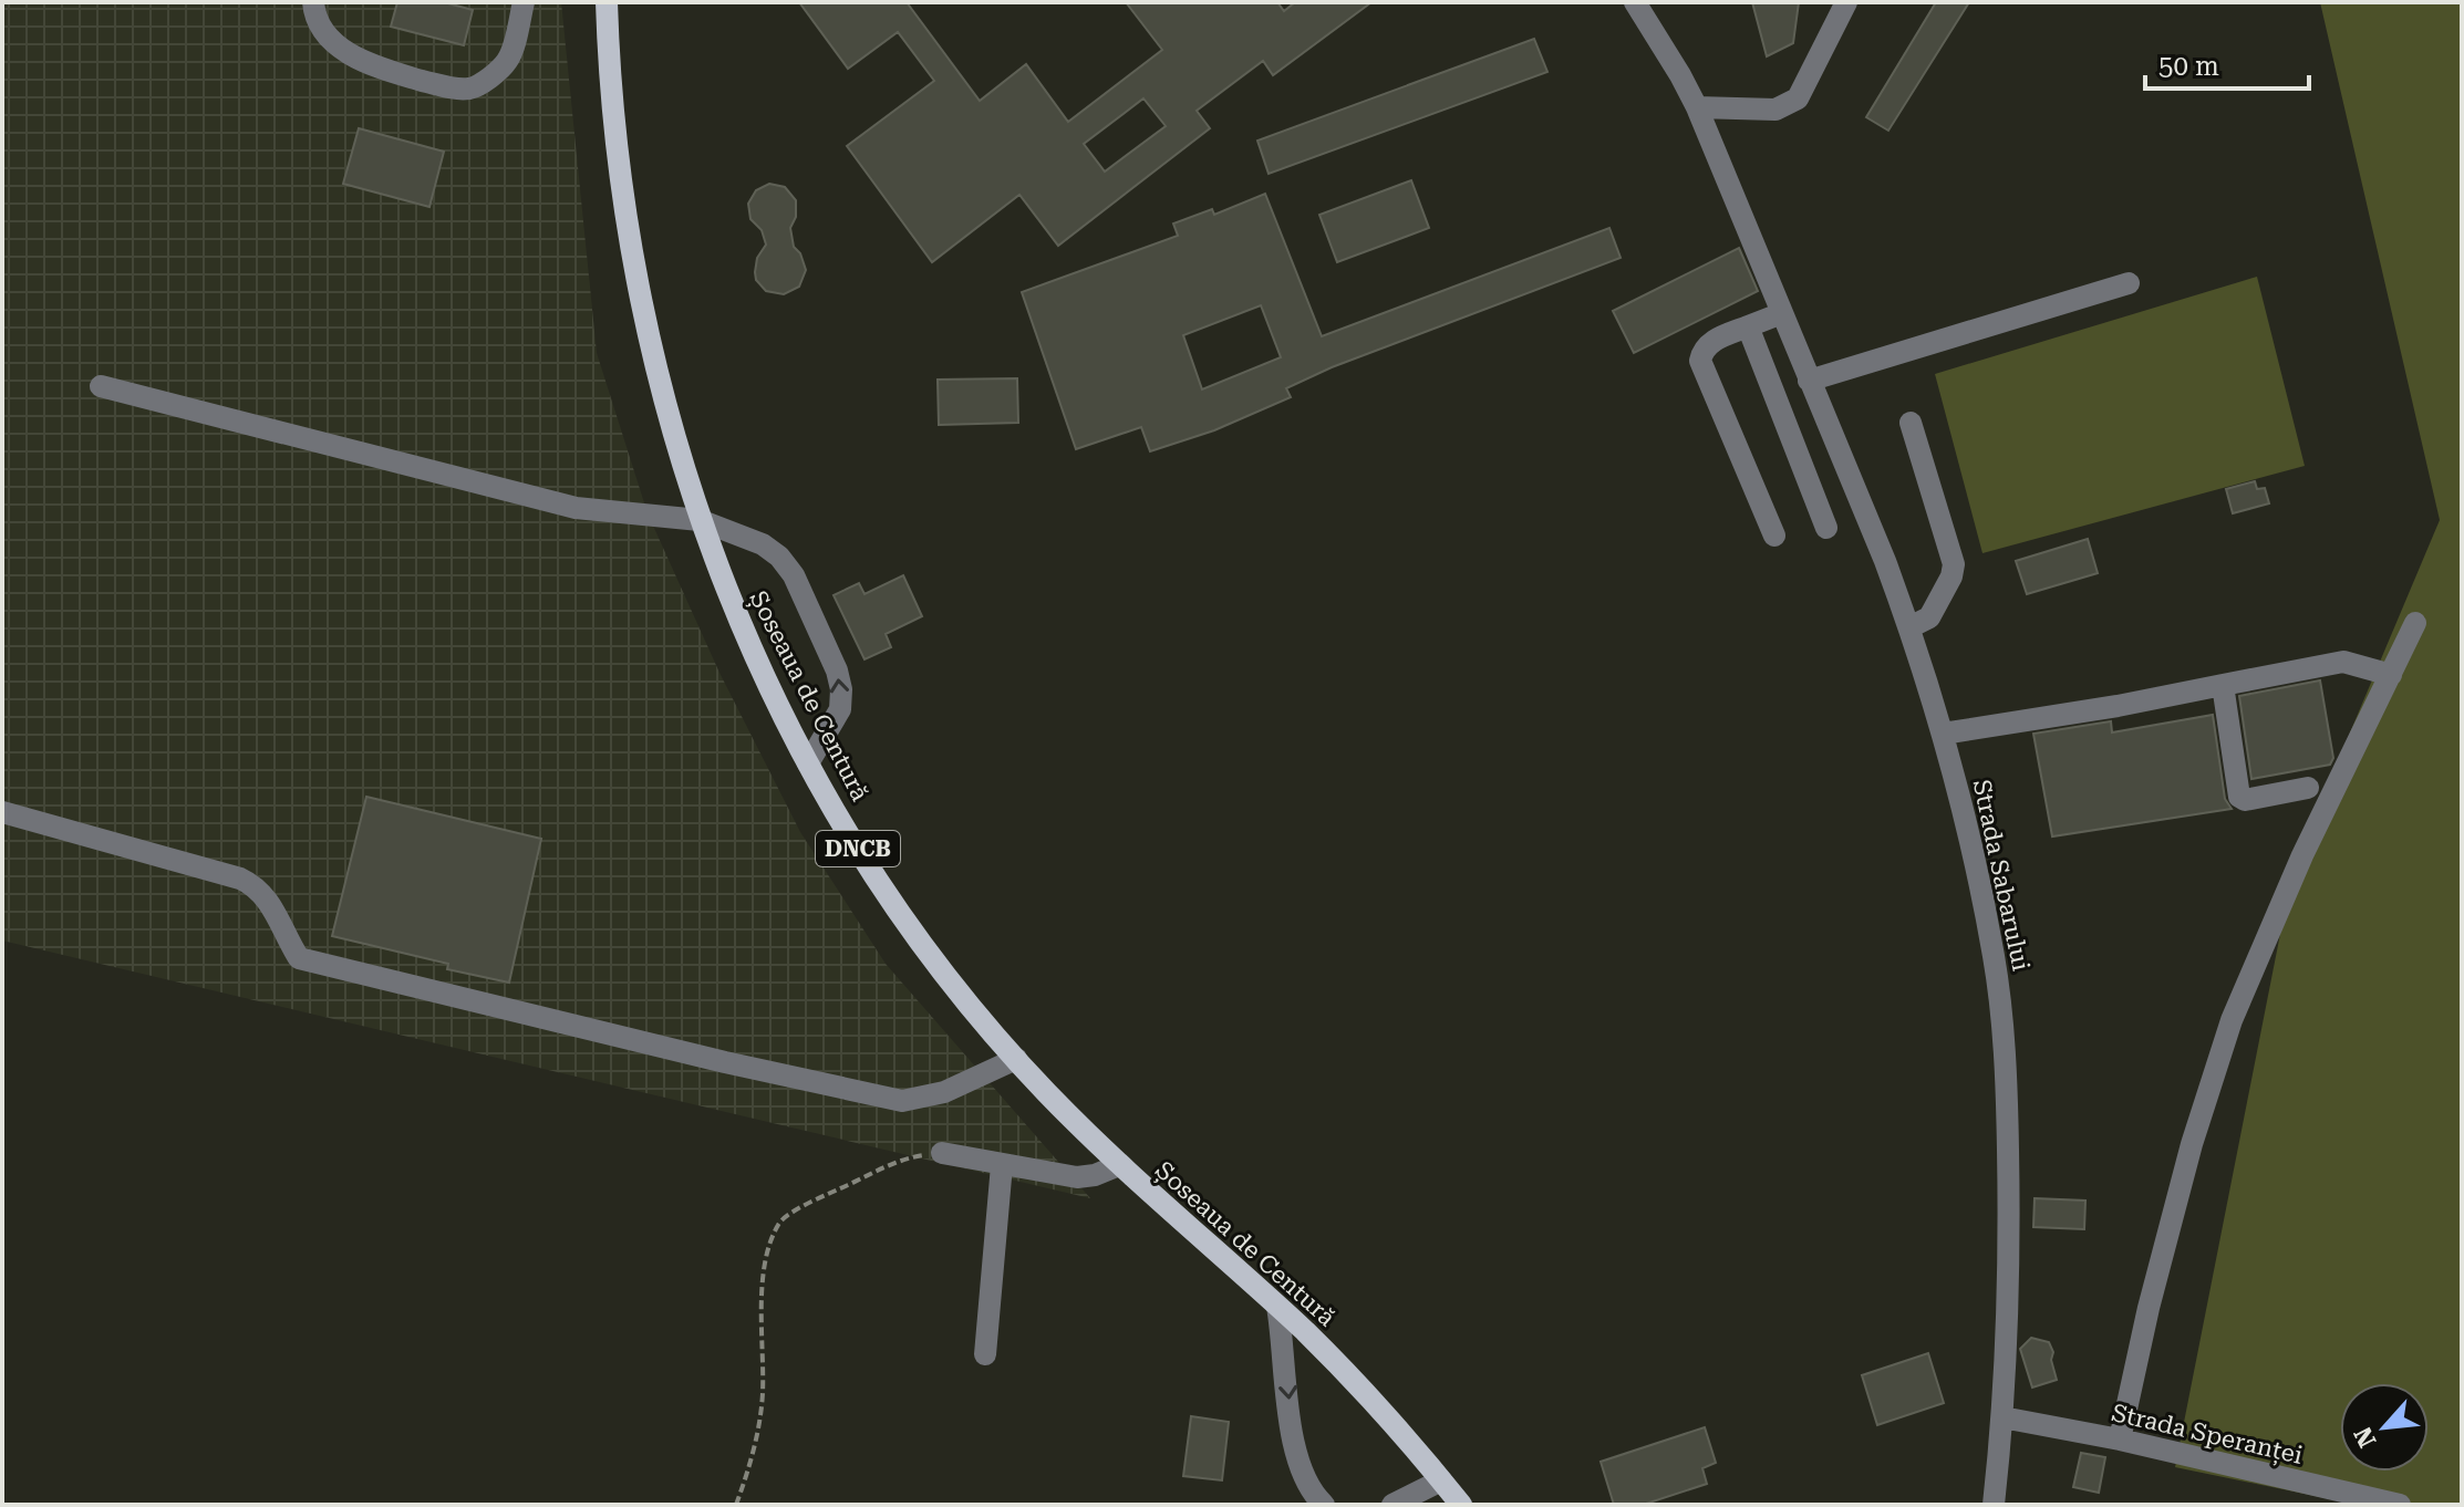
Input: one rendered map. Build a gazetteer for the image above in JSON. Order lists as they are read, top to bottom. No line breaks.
{"streets":{"main road":["Șoseaua de Centură","DNCB"],"street":["Strada Sabarului","Strada Speranței"]},"crossings":[["Strada Sabarului","Strada Speranței"]],"scale_bar":"50 m","north":"bottom left"}
